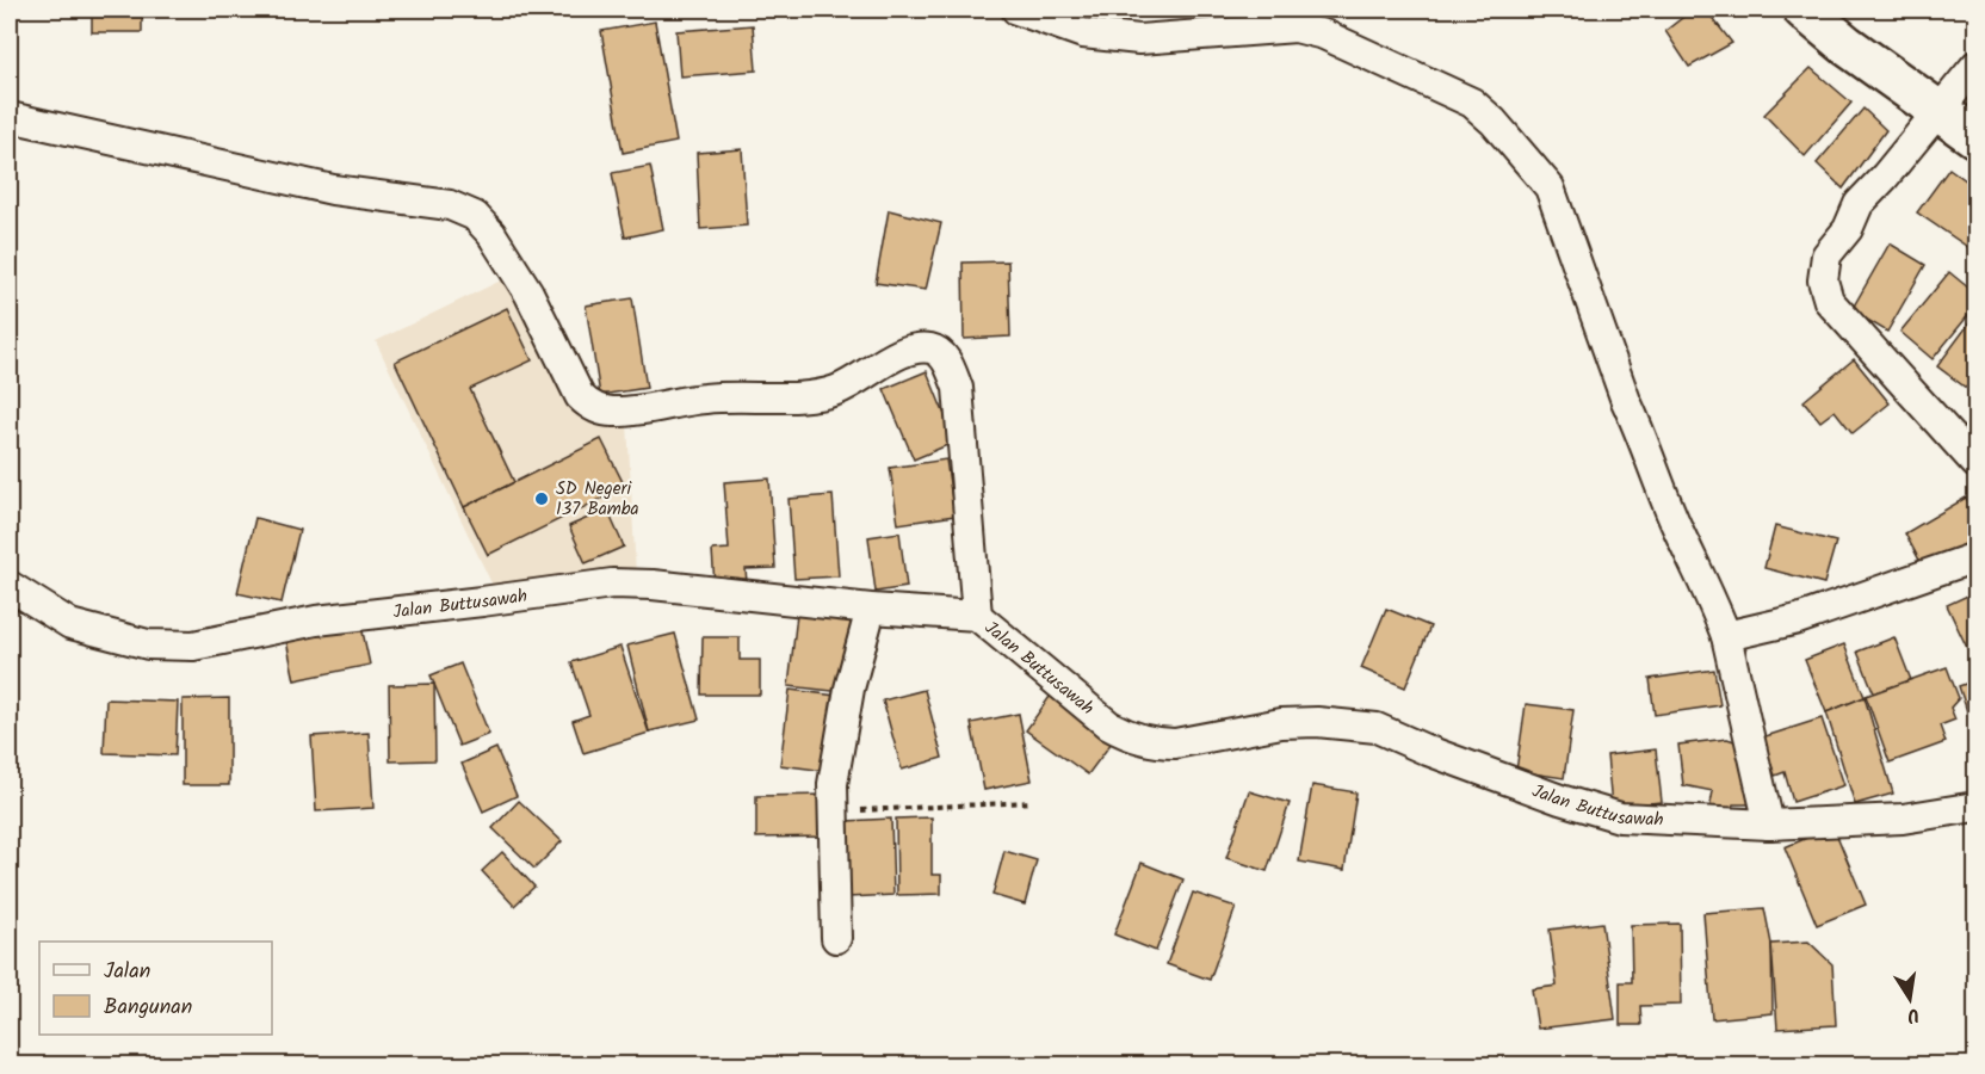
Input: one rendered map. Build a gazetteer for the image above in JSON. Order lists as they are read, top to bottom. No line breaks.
{"streets":{"street":["Jalan Buttusawah"]},"places":["SD Negeri 137 Bamba"],"legend":["Jalan","Bangunan"],"north":"bottom"}
